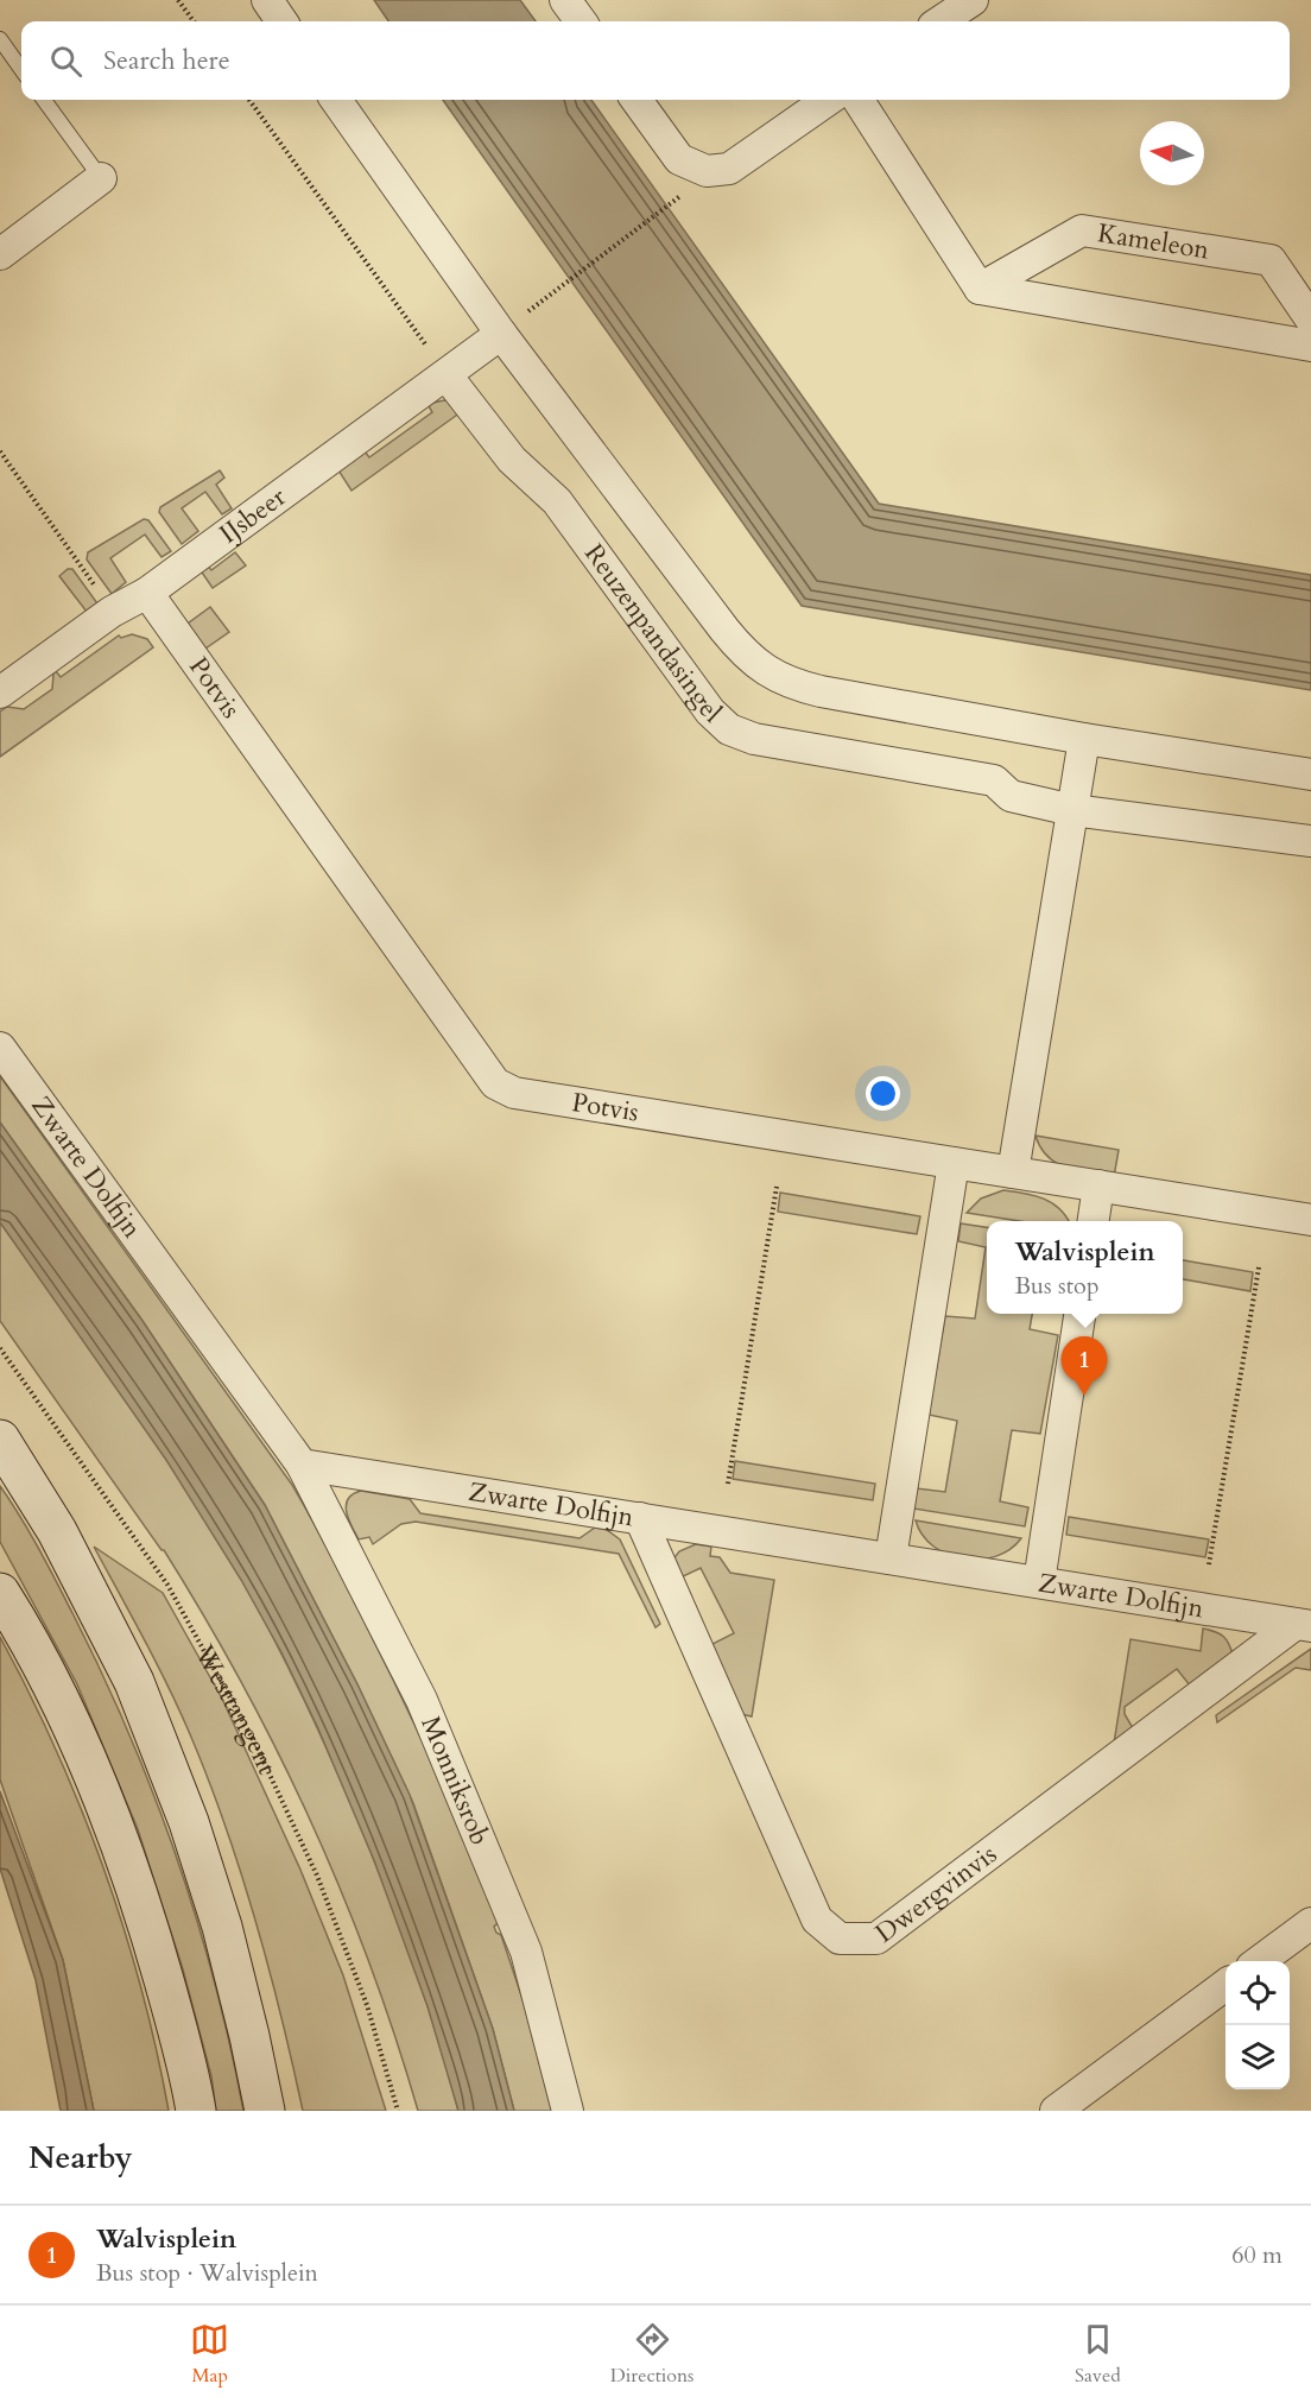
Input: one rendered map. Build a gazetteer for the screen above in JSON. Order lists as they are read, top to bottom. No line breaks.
{"streets":{"street":["Kameleon","IJsbeer","Reuzenpandasingel","Potvis","Zwarte Dolfijn","Monniksrob","Dwergvinvis"],"path":["Westtangent"]},"crossings":[["IJsbeer","Reuzenpandasingel"],["IJsbeer","Potvis"],["Zwarte Dolfijn","Monniksrob"],["Zwarte Dolfijn","Dwergvinvis"]],"north":"left","page":{"search":"Search here","popup":["Walvisplein","Bus stop"],"pins":"1","heading":"Nearby","list":[{"mark":"1","name":"Walvisplein","note":"Bus stop · Walvisplein","value":"60 m"}],"nav":["Map","Directions","Saved"]}}
